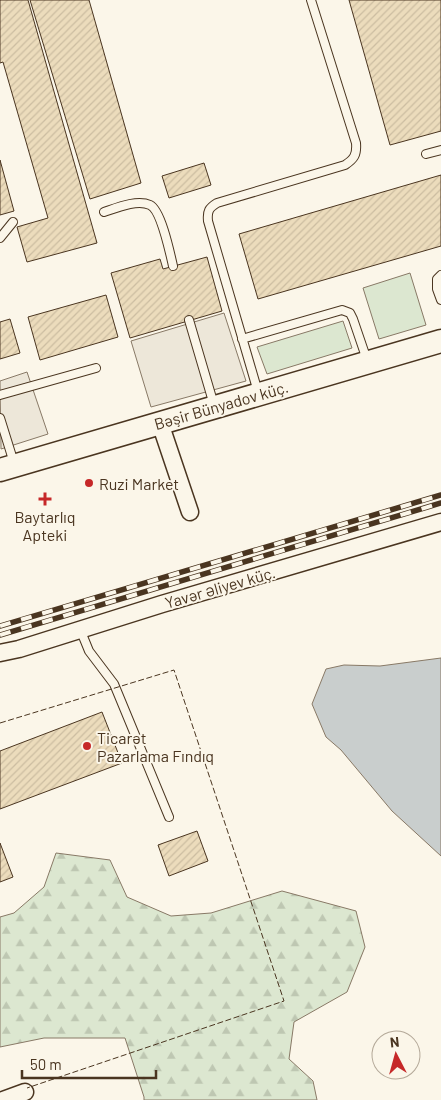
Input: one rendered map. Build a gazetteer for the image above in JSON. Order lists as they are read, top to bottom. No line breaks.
{"streets":{"street":["Bəşir Bünyadov küç.","Yavər Əliyev küç."]},"places":{"other":["Ruzi Market","Ticarət Pazarlama Fındıq"],"health":["Baytarlıq Apteki"]},"scale_bar":"50 m","north":"top"}
